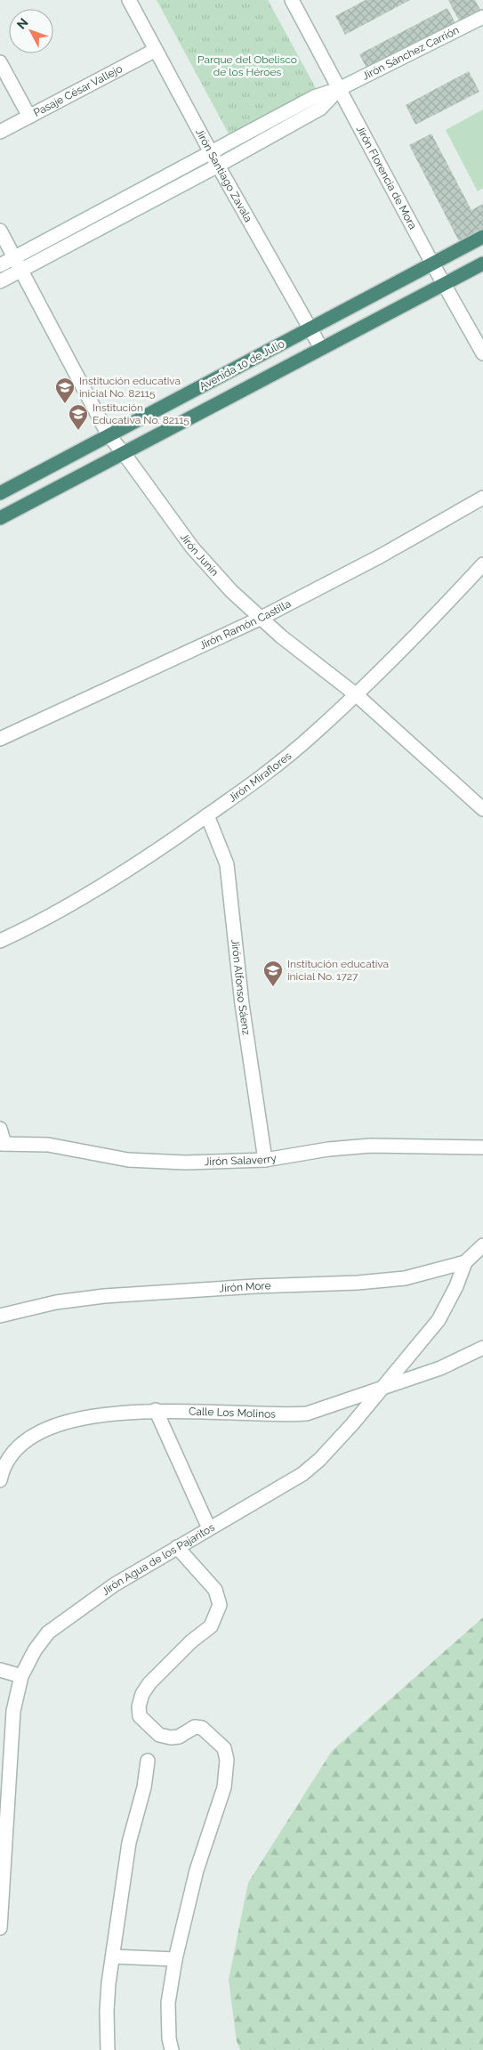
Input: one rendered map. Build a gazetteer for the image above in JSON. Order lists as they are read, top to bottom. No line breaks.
{"streets":{"highway":["Avenida 10 de Julio"],"street":["Jirón Sánchez Carrión","Pasaje César Vallejo","Jirón Santiago Zavala","Jirón Florencia de Mora","Jirón Junín","Jirón Ramón Castilla","Jirón Miraflores","Jirón Alfonso Sáenz","Jirón Salaverry","Jirón More","Calle Los Molinos","Jirón Agua de los Pajaritos"]},"crossings":[["Jirón Sánchez Carrión","Jirón Florencia de Mora"],["Pasaje César Vallejo","Jirón Santiago Zavala"],["Jirón Santiago Zavala","Avenida 10 de Julio"],["Jirón Florencia de Mora","Avenida 10 de Julio"],["Avenida 10 de Julio","Jirón Junín"],["Jirón Junín","Jirón Ramón Castilla"],["Jirón Junín","Jirón Miraflores"],["Jirón Miraflores","Jirón Alfonso Sáenz"],["Jirón Alfonso Sáenz","Jirón Salaverry"],["Jirón More","Jirón Agua de los Pajaritos"],["Calle Los Molinos","Jirón Agua de los Pajaritos"]],"parks":["Parque del Obelisco de los Héroes"],"places":{"school or university":["Institución educativa inicial No. 82115","Institución Educativa No. 82115","Institución educativa inicial No. 1727"]},"north":"top left"}
